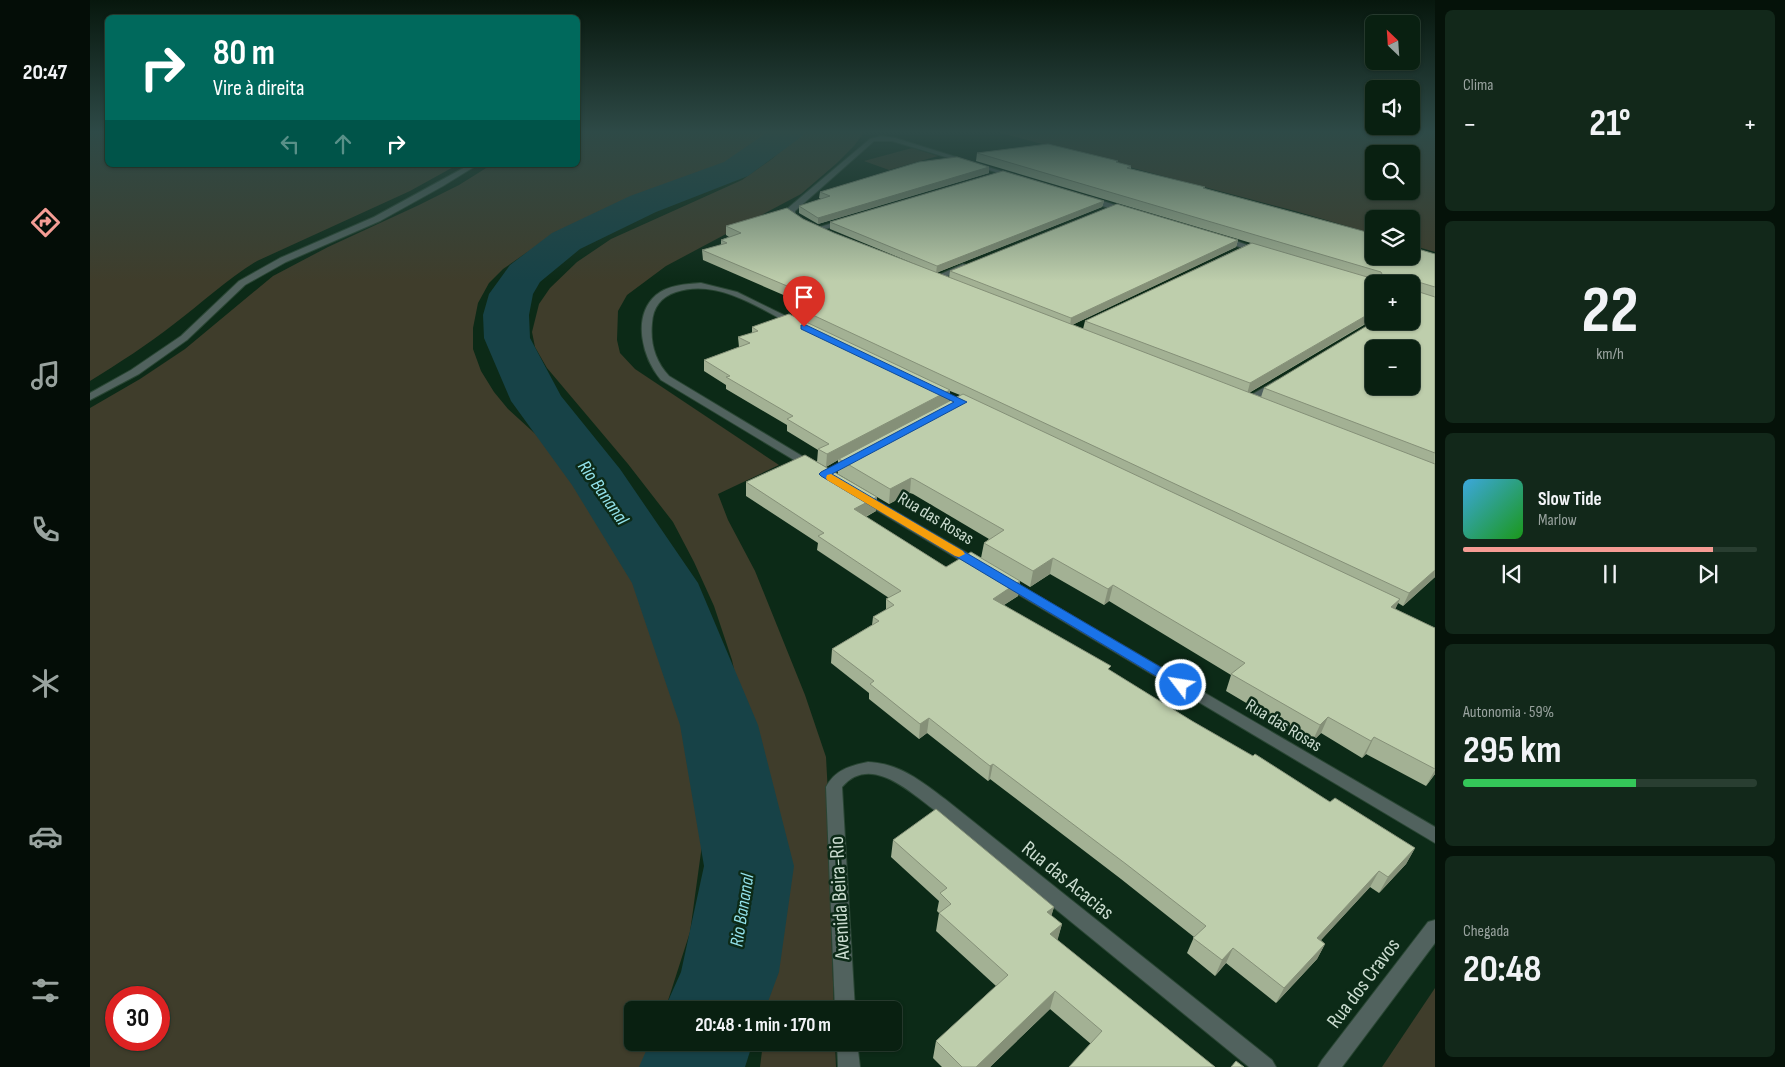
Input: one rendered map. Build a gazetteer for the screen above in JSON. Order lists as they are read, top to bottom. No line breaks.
{"streets":{"street":["Rua das Rosas","Rua das Acacias","Avenida Beira-Rio","Rua dos Cravos"]},"crossings":[["Rua das Acacias","Avenida Beira-Rio"]],"water":["Rio Bananal"],"north":"top left","page":{"tabs":"20:47","tile":["Clima",["22","km/h"],["Autonomia · 59%","295 km"],["Chegada","20:48"]],"map_buttons":["+","−"],"turn":["80 m","Vire à direita"],"heat":["−","21°","+"],"song":["Slow Tide","Marlow"],"limit":"30","trip":"20:48 · 1 min · 170 m"}}
